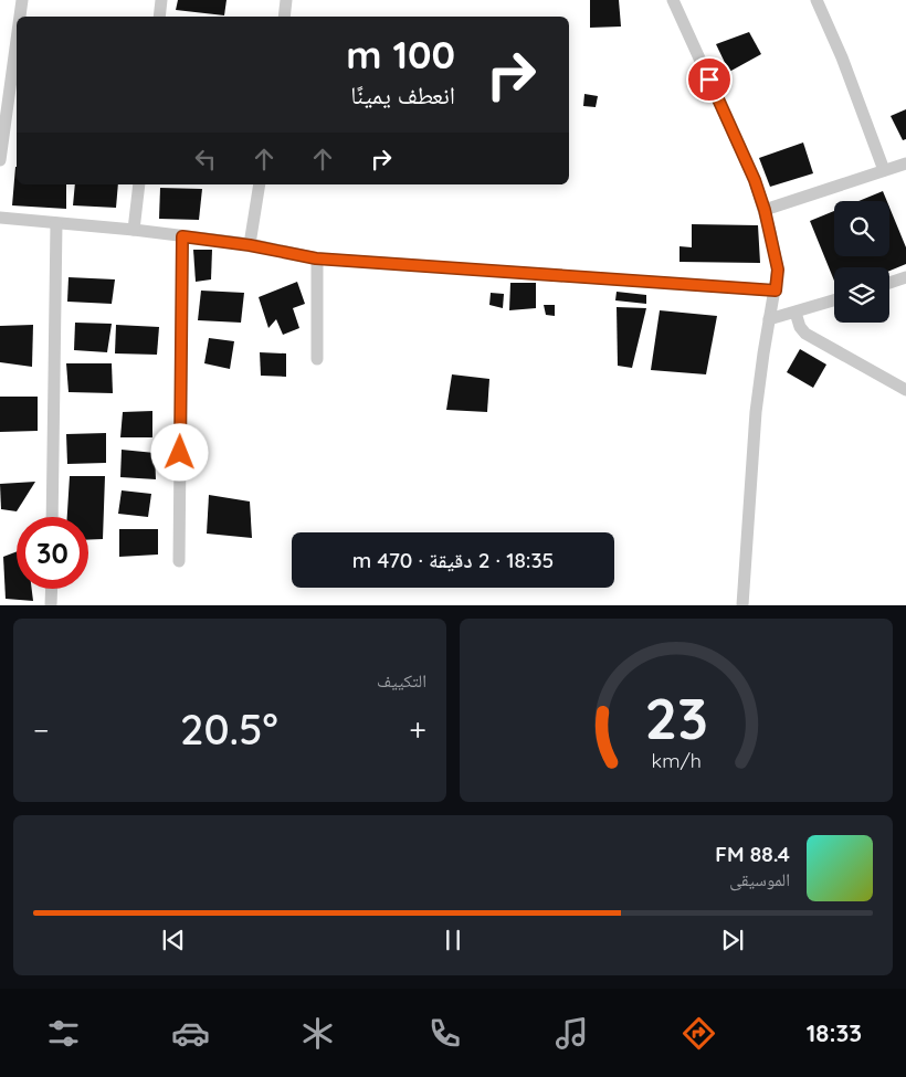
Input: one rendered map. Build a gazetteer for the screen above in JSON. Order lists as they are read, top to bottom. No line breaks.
{"page":{"turn":["100 m","انعطف يمينًا"],"limit":"30","trip":"18:35 · 2 دقيقة · 470 m","tile":"التكييف","heat":["−","20.5°","+"],"song":["88.4 FM","الموسيقى"],"tabs":"18:33","gauge":["23","km/h"]}}
